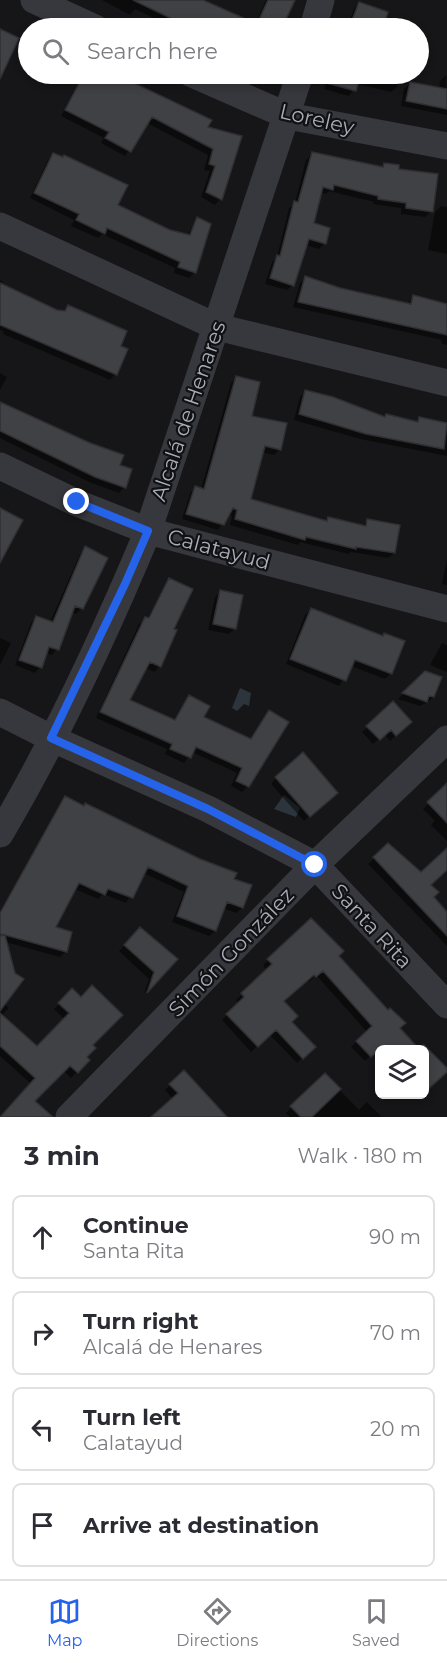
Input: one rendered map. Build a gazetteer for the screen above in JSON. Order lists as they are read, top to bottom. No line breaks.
{"streets":{"street":["Loreley","Alcalá de Henares","Calatayud","Santa Rita","Simón González"]},"crossings":[["Loreley","Alcalá de Henares"],["Alcalá de Henares","Calatayud"],["Alcalá de Henares","Santa Rita"],["Santa Rita","Simón González"]],"page":{"search":"Search here","heading":["3 min","Walk · 180 m"],"list":[["Continue","Santa Rita","90 m"],["Turn right","Alcalá de Henares","70 m"],["Turn left","Calatayud","20 m"],"Arrive at destination"],"nav":["Map","Directions","Saved"]}}
